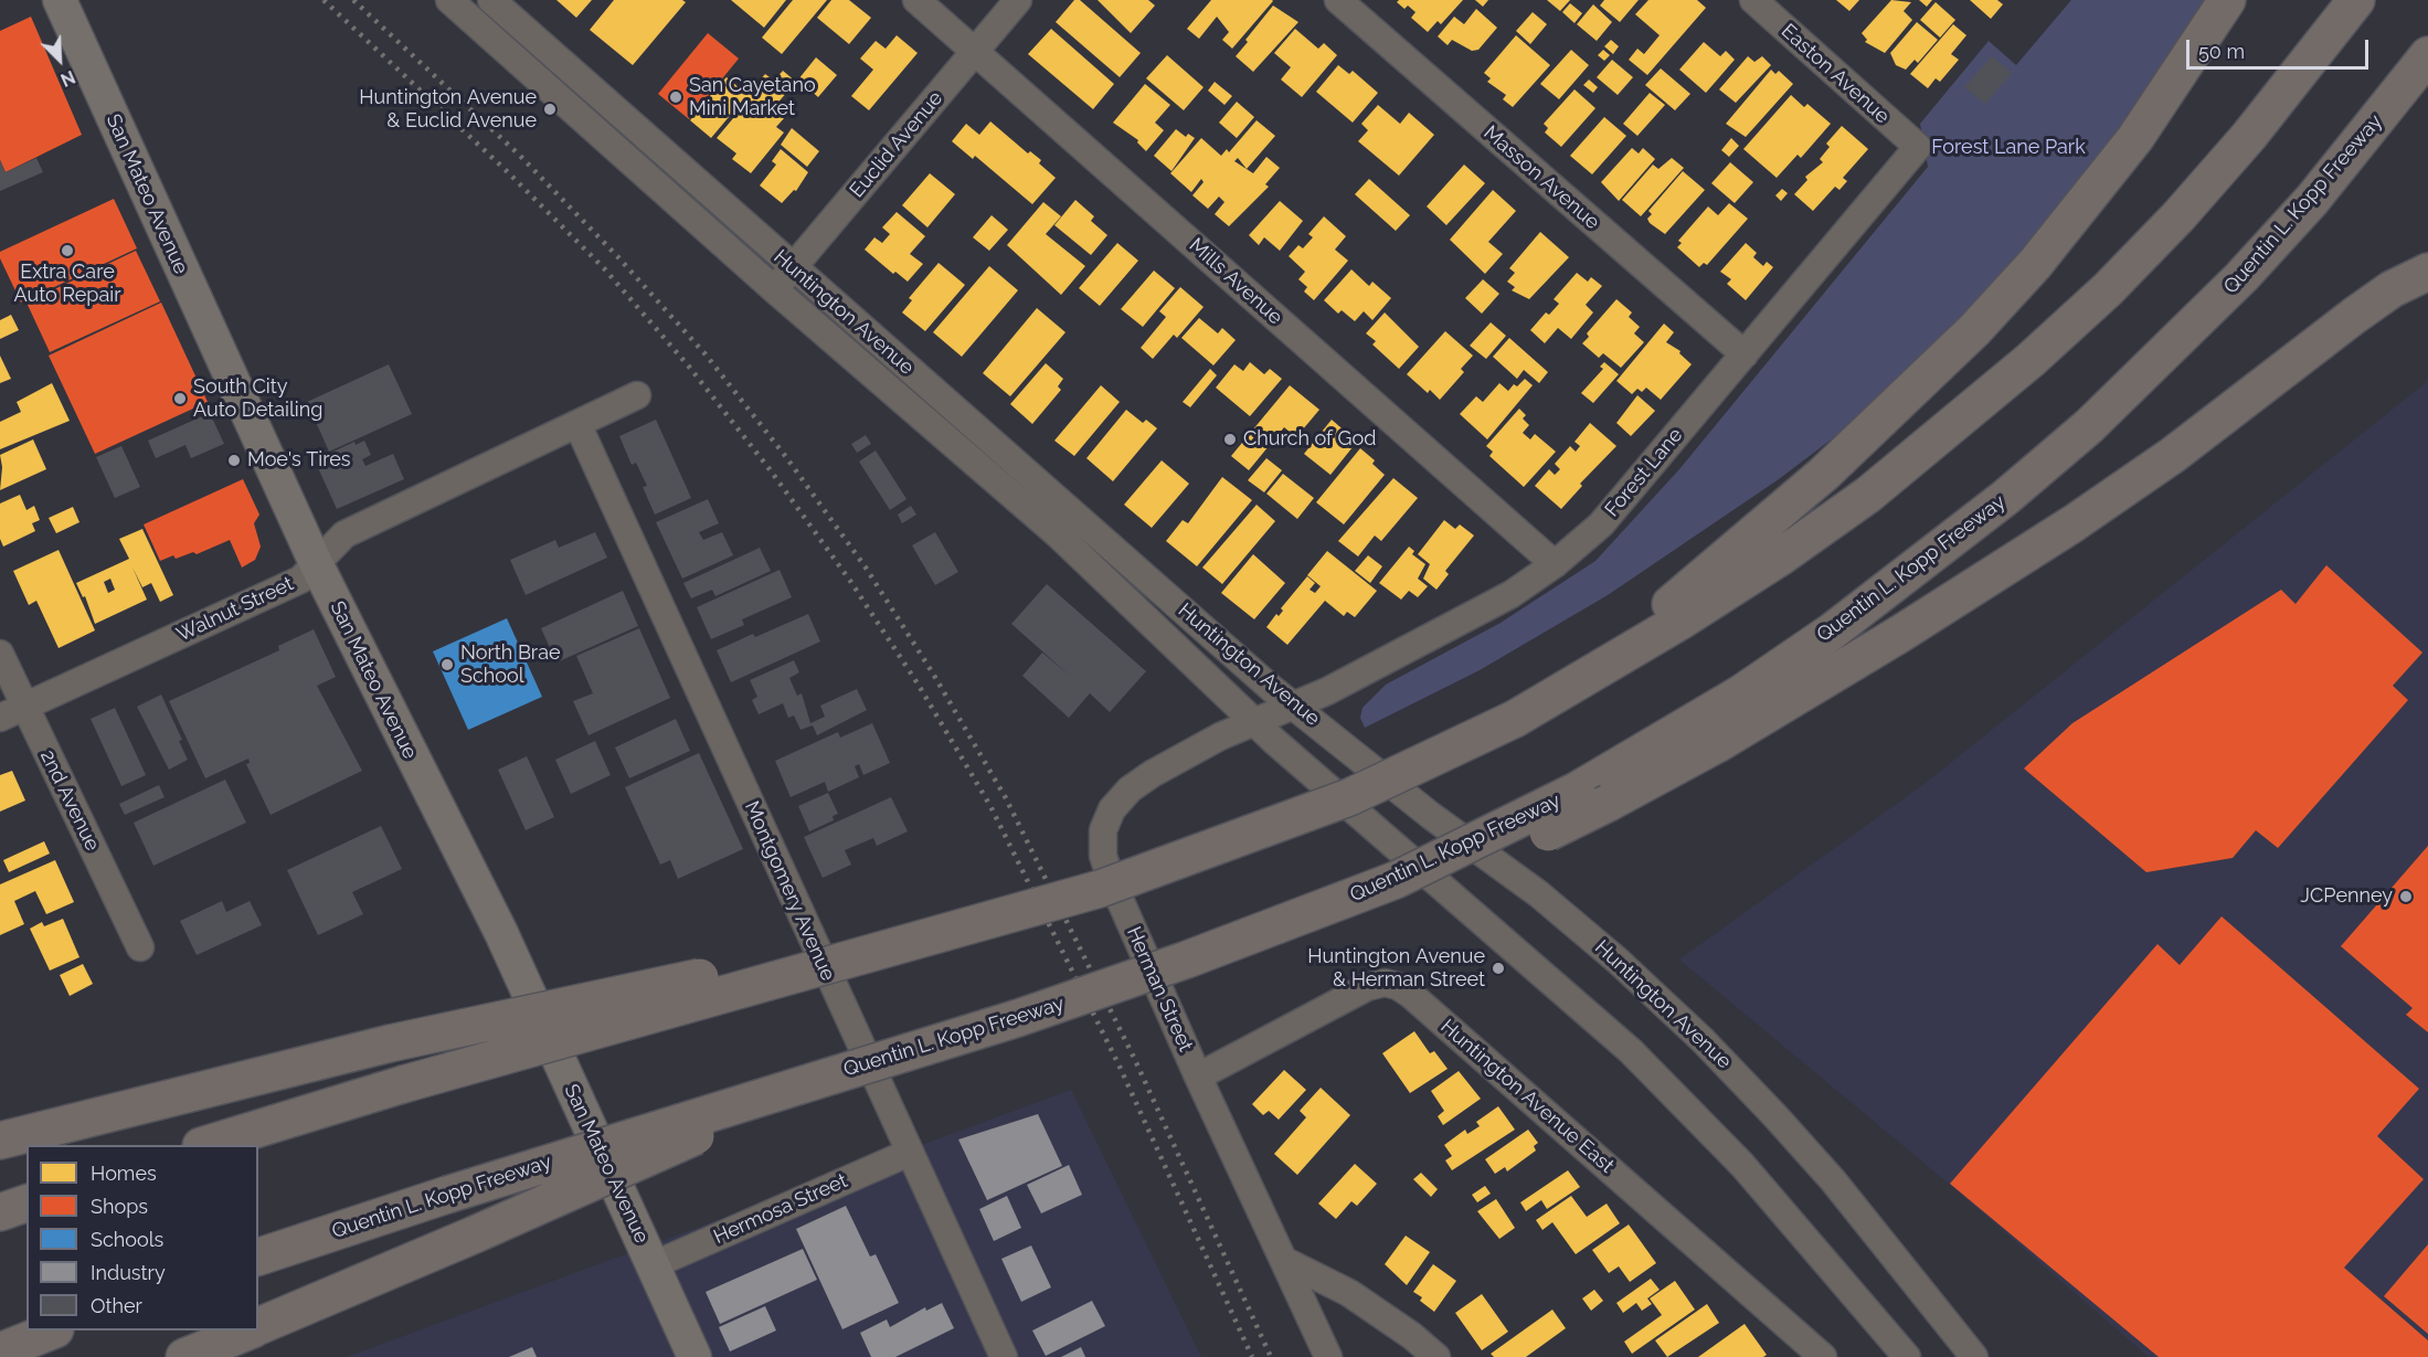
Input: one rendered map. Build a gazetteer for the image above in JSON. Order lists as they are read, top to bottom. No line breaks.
{"streets":{"highway":["Quentin L. Kopp Freeway"],"main road":["San Mateo Avenue"],"street":["Easton Avenue","Euclid Avenue","Masson Avenue","Mills Avenue","Huntington Avenue","Forest Lane","Walnut Street","2nd Avenue","Montgomery Avenue","Herman Street","Huntington Avenue East","Hermosa Street"]},"crossings":[["Easton Avenue","Forest Lane"],["Euclid Avenue","Mills Avenue"],["Euclid Avenue","Huntington Avenue"],["Masson Avenue","Forest Lane"],["San Mateo Avenue","Walnut Street"],["San Mateo Avenue","Hermosa Street"],["Mills Avenue","Forest Lane"],["Huntington Avenue","Forest Lane"],["Huntington Avenue","Herman Street"],["Forest Lane","Herman Street"],["Walnut Street","2nd Avenue"],["Walnut Street","Montgomery Avenue"],["Montgomery Avenue","Hermosa Street"],["Herman Street","Huntington Avenue East"]],"parks":["Forest Lane Park"],"places":["San Cayetano Mini Market","Huntington Avenue & Euclid Avenue","Extra Care Auto Repair","South City Auto Detailing","Church of God","Moe's Tires","North Brae School","JCPenney","Huntington Avenue & Herman Street"],"legend":["Homes","Shops","Schools","Industry","Other"],"scale_bar":"50 m","north":"bottom right"}
